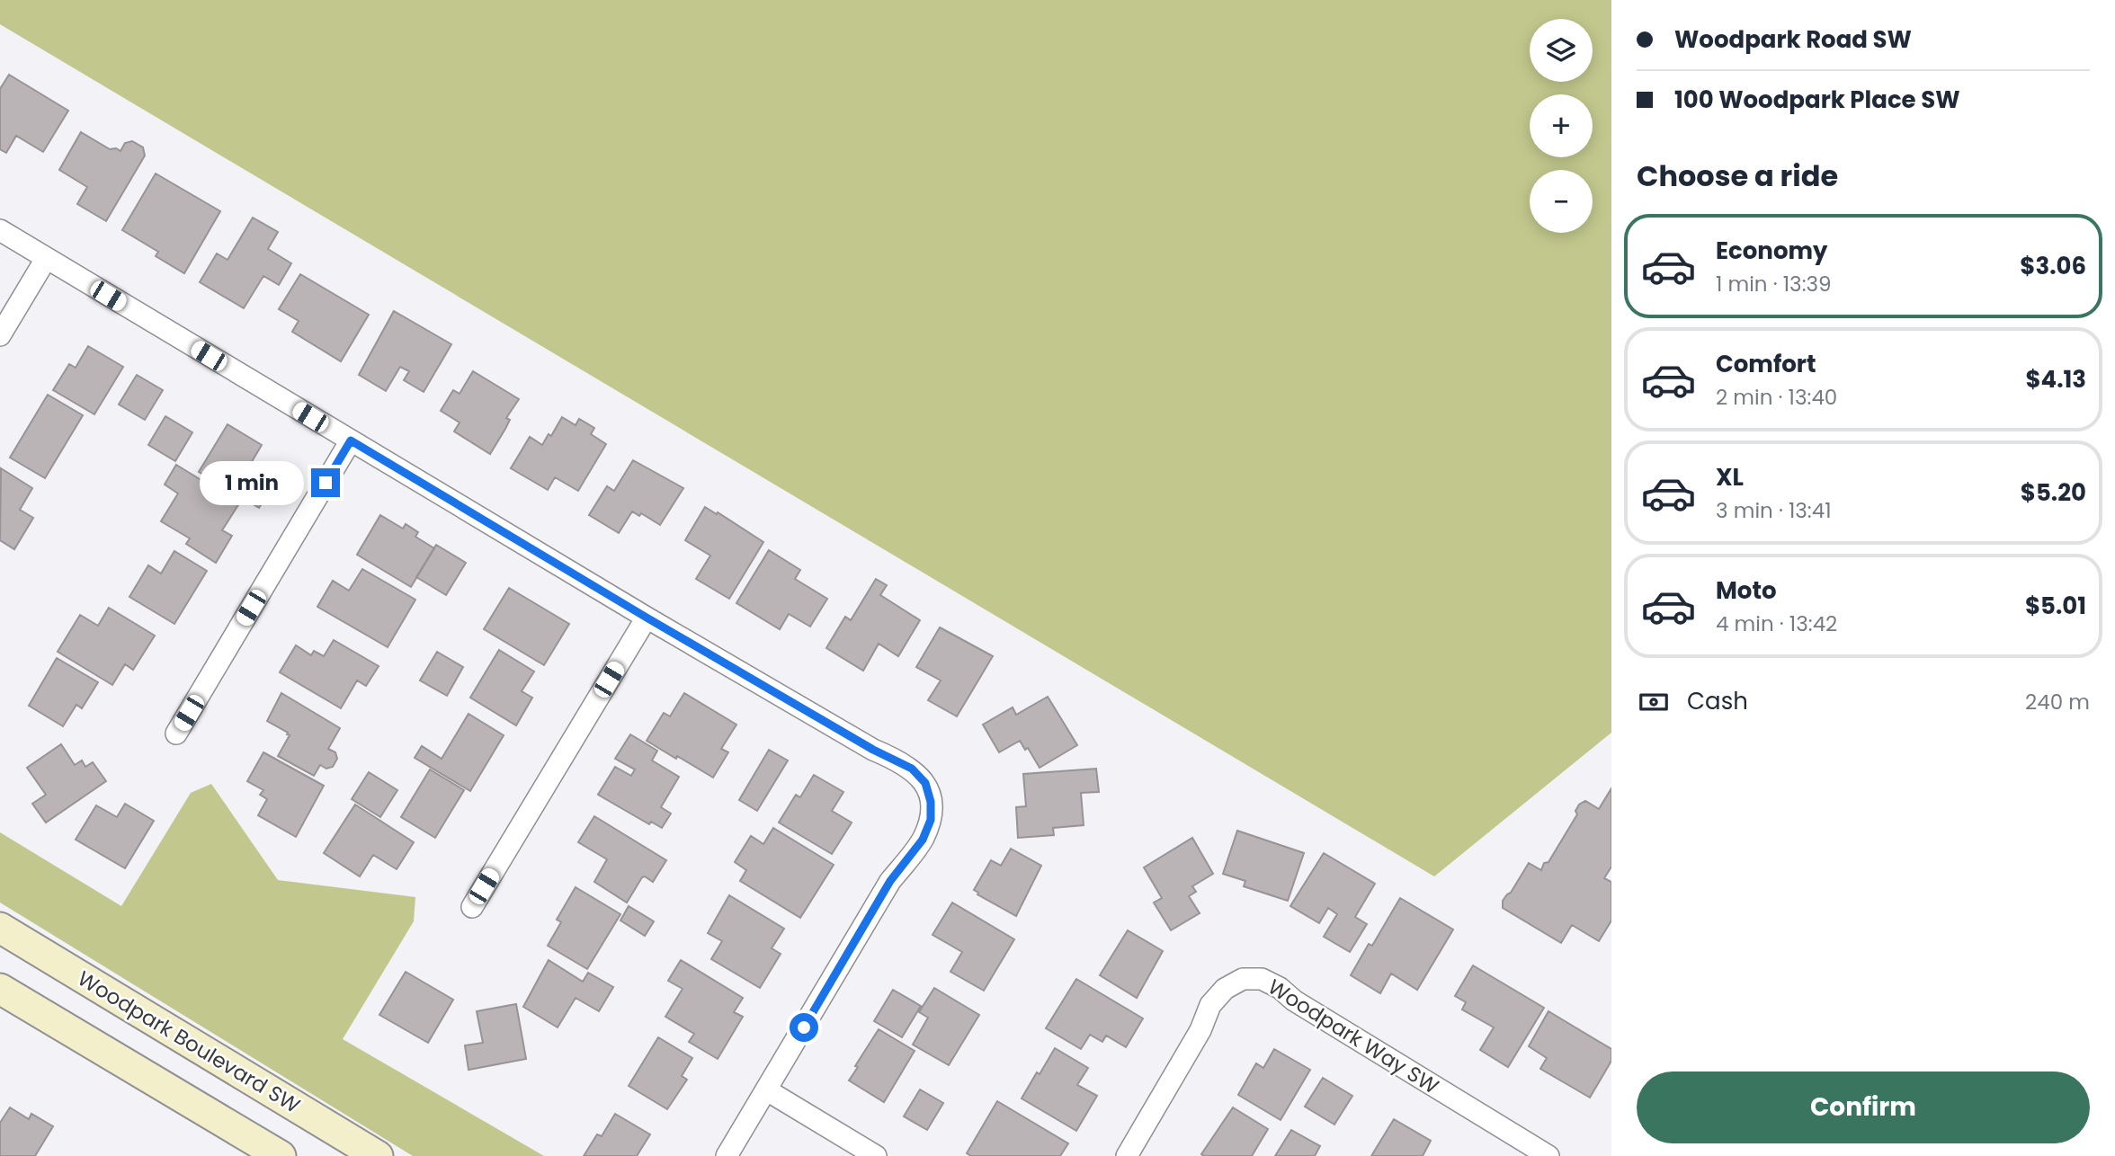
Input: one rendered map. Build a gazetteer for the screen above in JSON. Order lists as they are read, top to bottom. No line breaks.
{"streets":{"street":["Woodpark Way SW","Woodpark Boulevard SW"]},"page":{"banner":["Woodpark Road SW","100 Woodpark Place SW"],"map_buttons":["+","−"],"heading":"Choose a ride","list":[{"name":"Economy","note":"1 min · 13:39","value":"$3.06"},{"name":"Comfort","note":"2 min · 13:40","value":"$4.13"},{"name":"XL","note":"3 min · 13:41","value":"$5.20"},{"name":"Moto","note":"4 min · 13:42","value":"$5.01"}],"bubble":"1 min","pay":["Cash","240 m"],"buttons":"Confirm"}}
